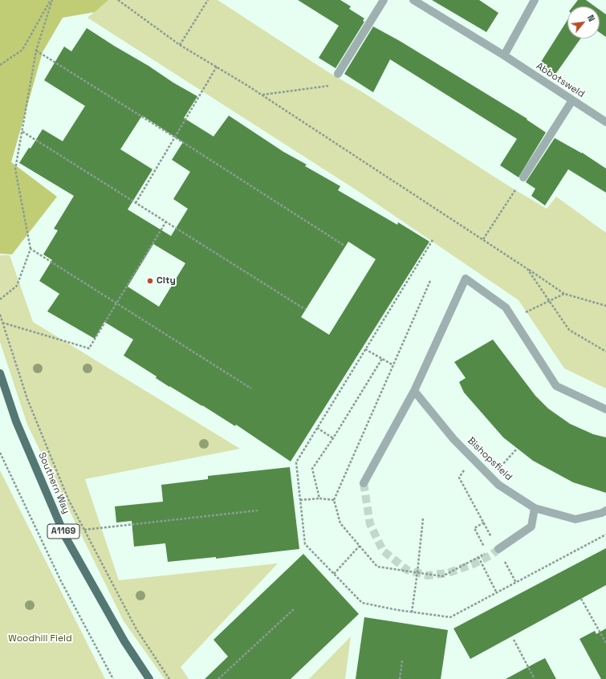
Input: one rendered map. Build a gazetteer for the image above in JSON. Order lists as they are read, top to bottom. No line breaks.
{"streets":{"main road":["Southern Way","A1169"],"street":["Abbotsweld","Bishopsfield"]},"parks":["Woodhill Field"],"places":["City"],"north":"top right"}
